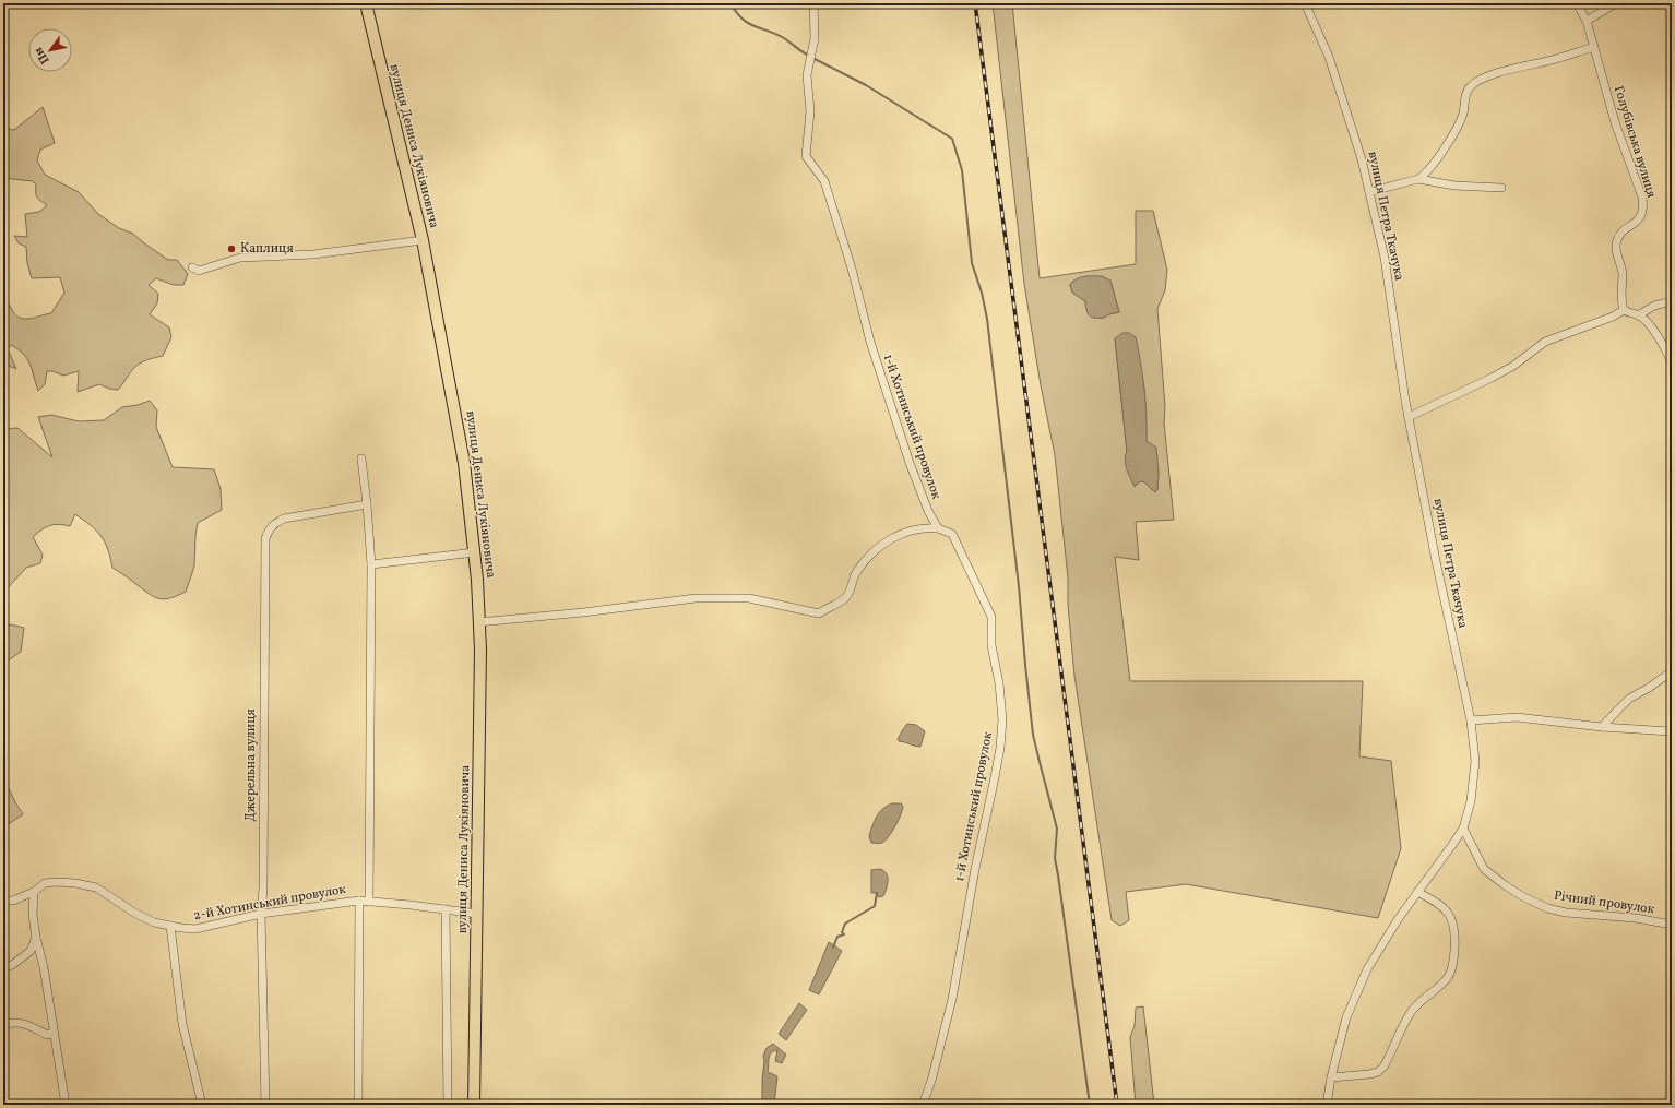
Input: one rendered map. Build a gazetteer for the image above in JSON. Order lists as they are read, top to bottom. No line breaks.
{"streets":{"highway":["вулиця Дениса Лукіяновича"],"street":["Голубівська вулиця","вулиця Петра Ткачука","1-й Хотинський провулок","Джерельна вулиця","2-й Хотинський провулок","Річний провулок"]},"crossings":[["вулиця Дениса Лукіяновича","2-й Хотинський провулок"],["вулиця Петра Ткачука","Річний провулок"],["Джерельна вулиця","2-й Хотинський провулок"]],"places":["Каплиця"],"north":"bottom left"}
